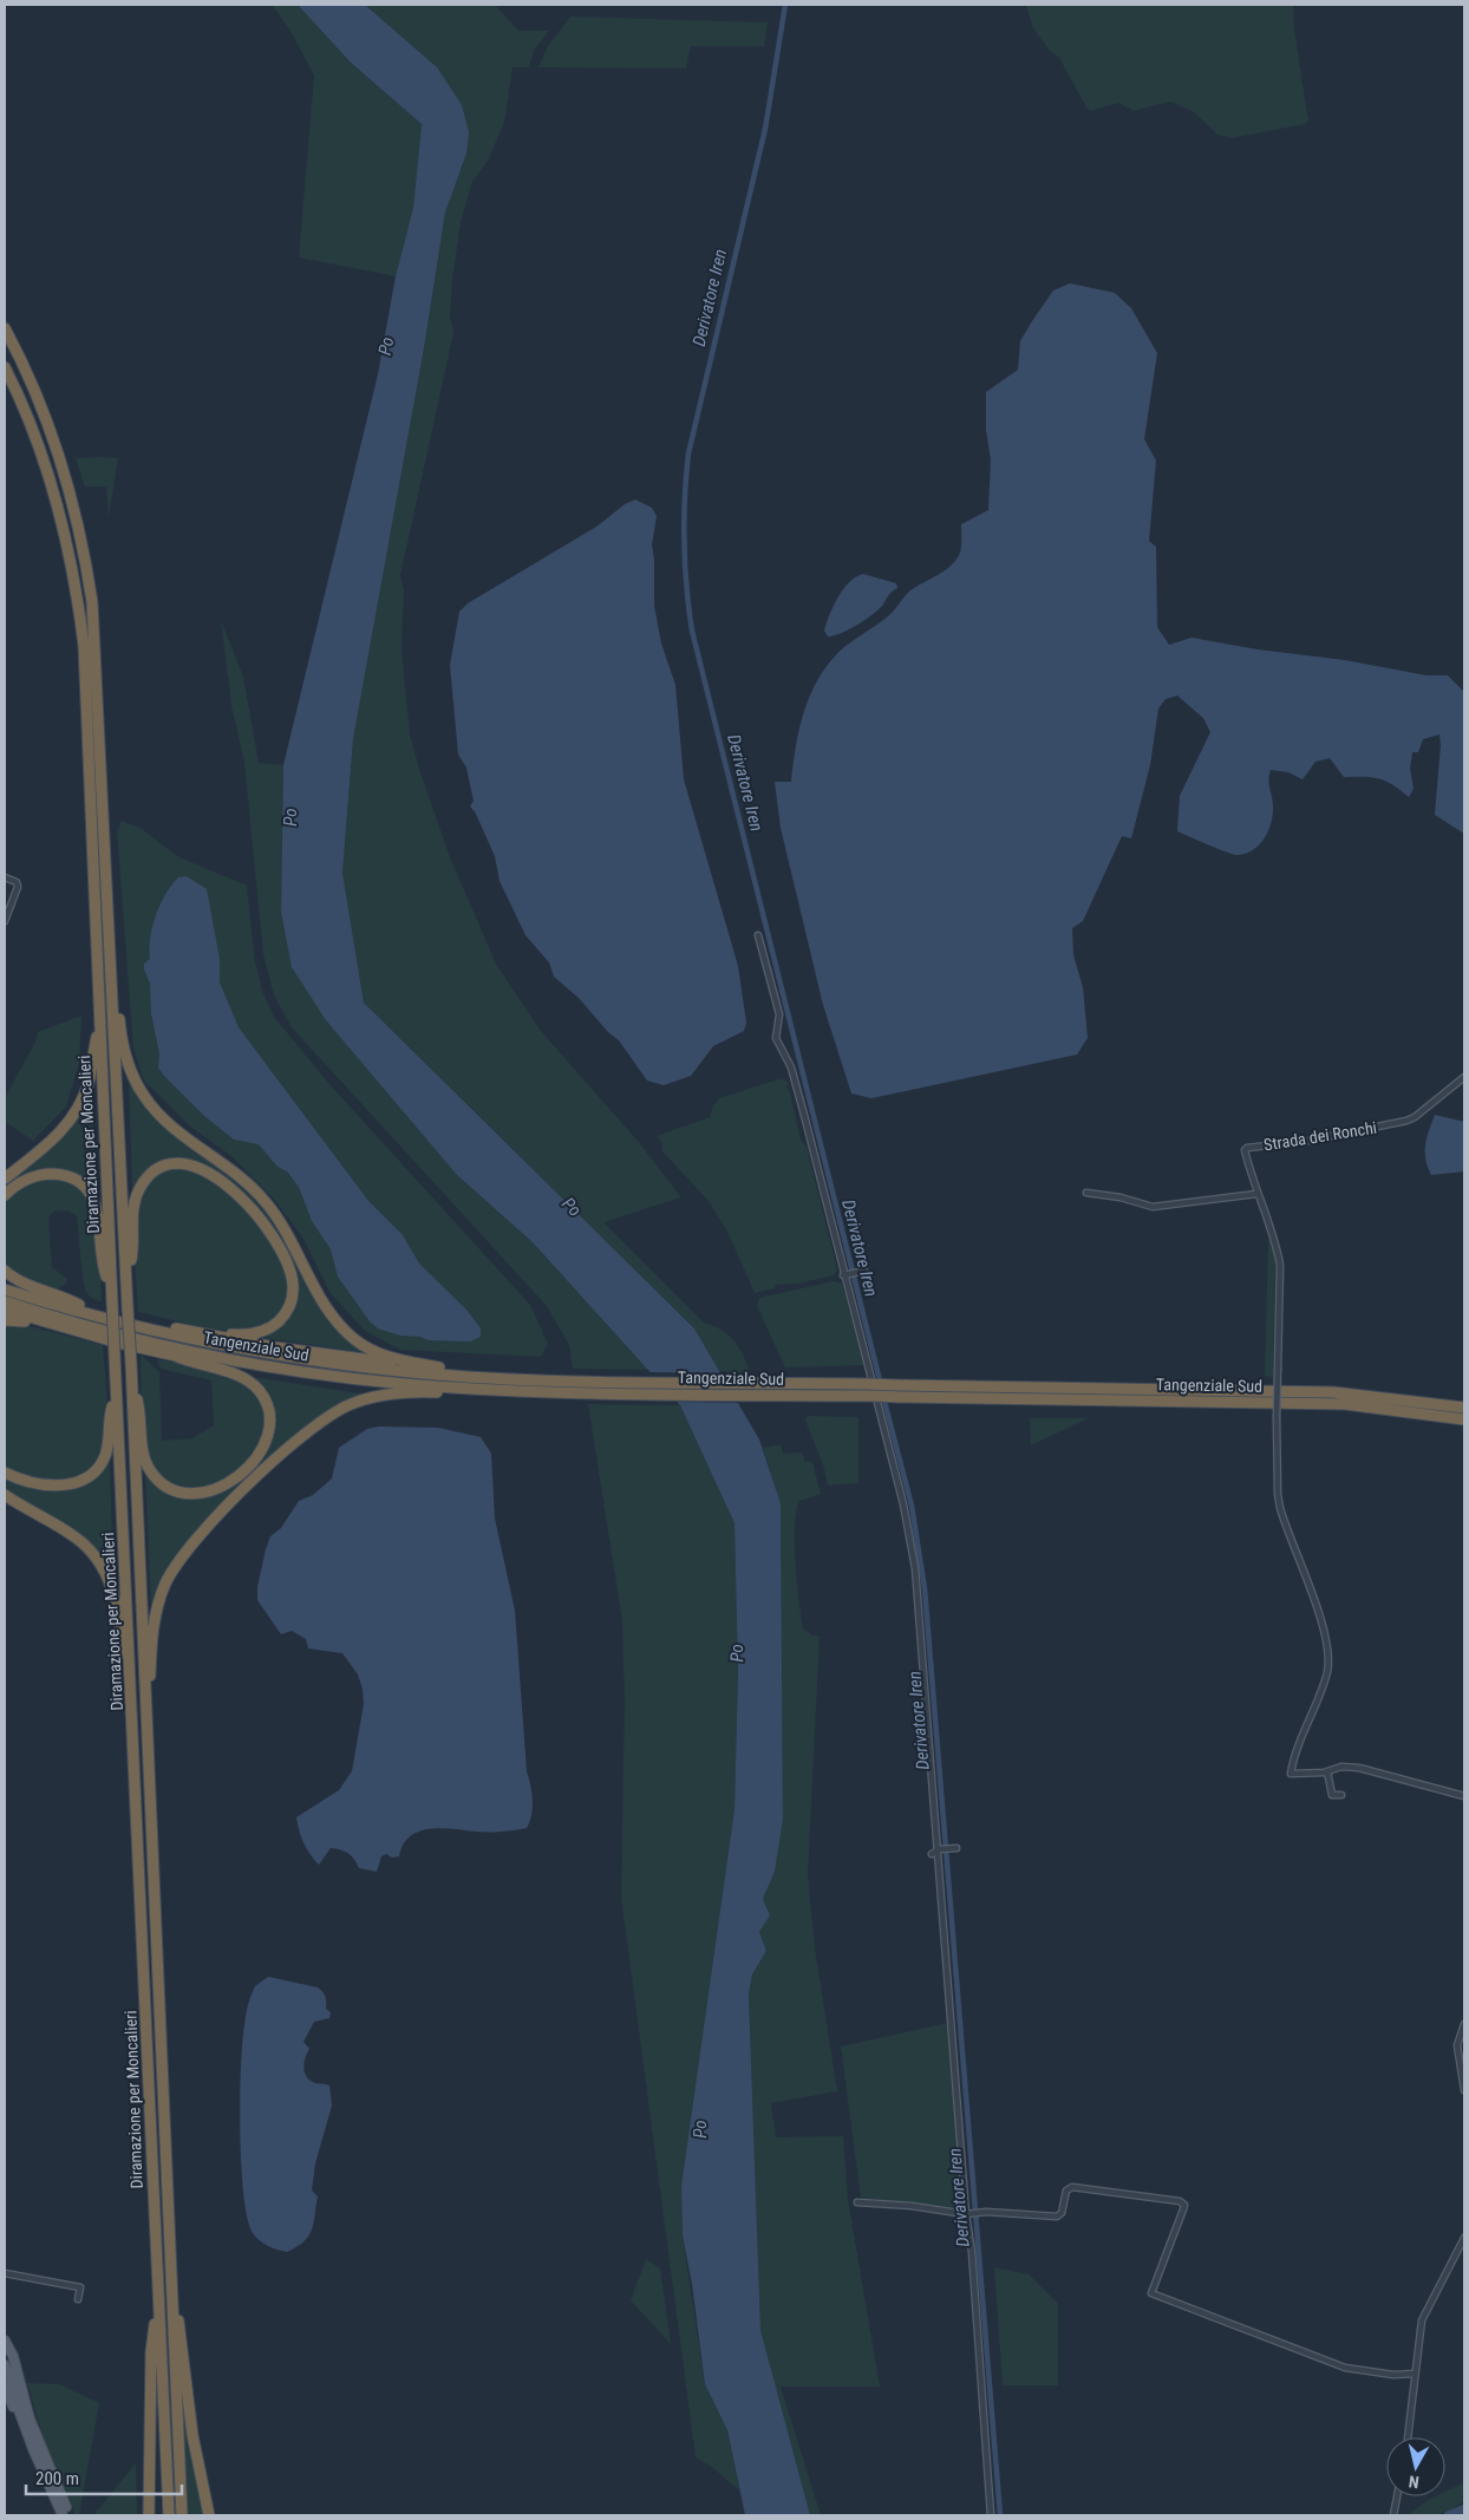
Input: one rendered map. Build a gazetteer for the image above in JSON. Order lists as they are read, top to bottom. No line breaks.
{"streets":{"highway":["Diramazione per Moncalieri","Tangenziale Sud"],"street":["Strada dei Ronchi"]},"water":["Derivatore Iren","Po"],"scale_bar":"200 m","north":"bottom"}
